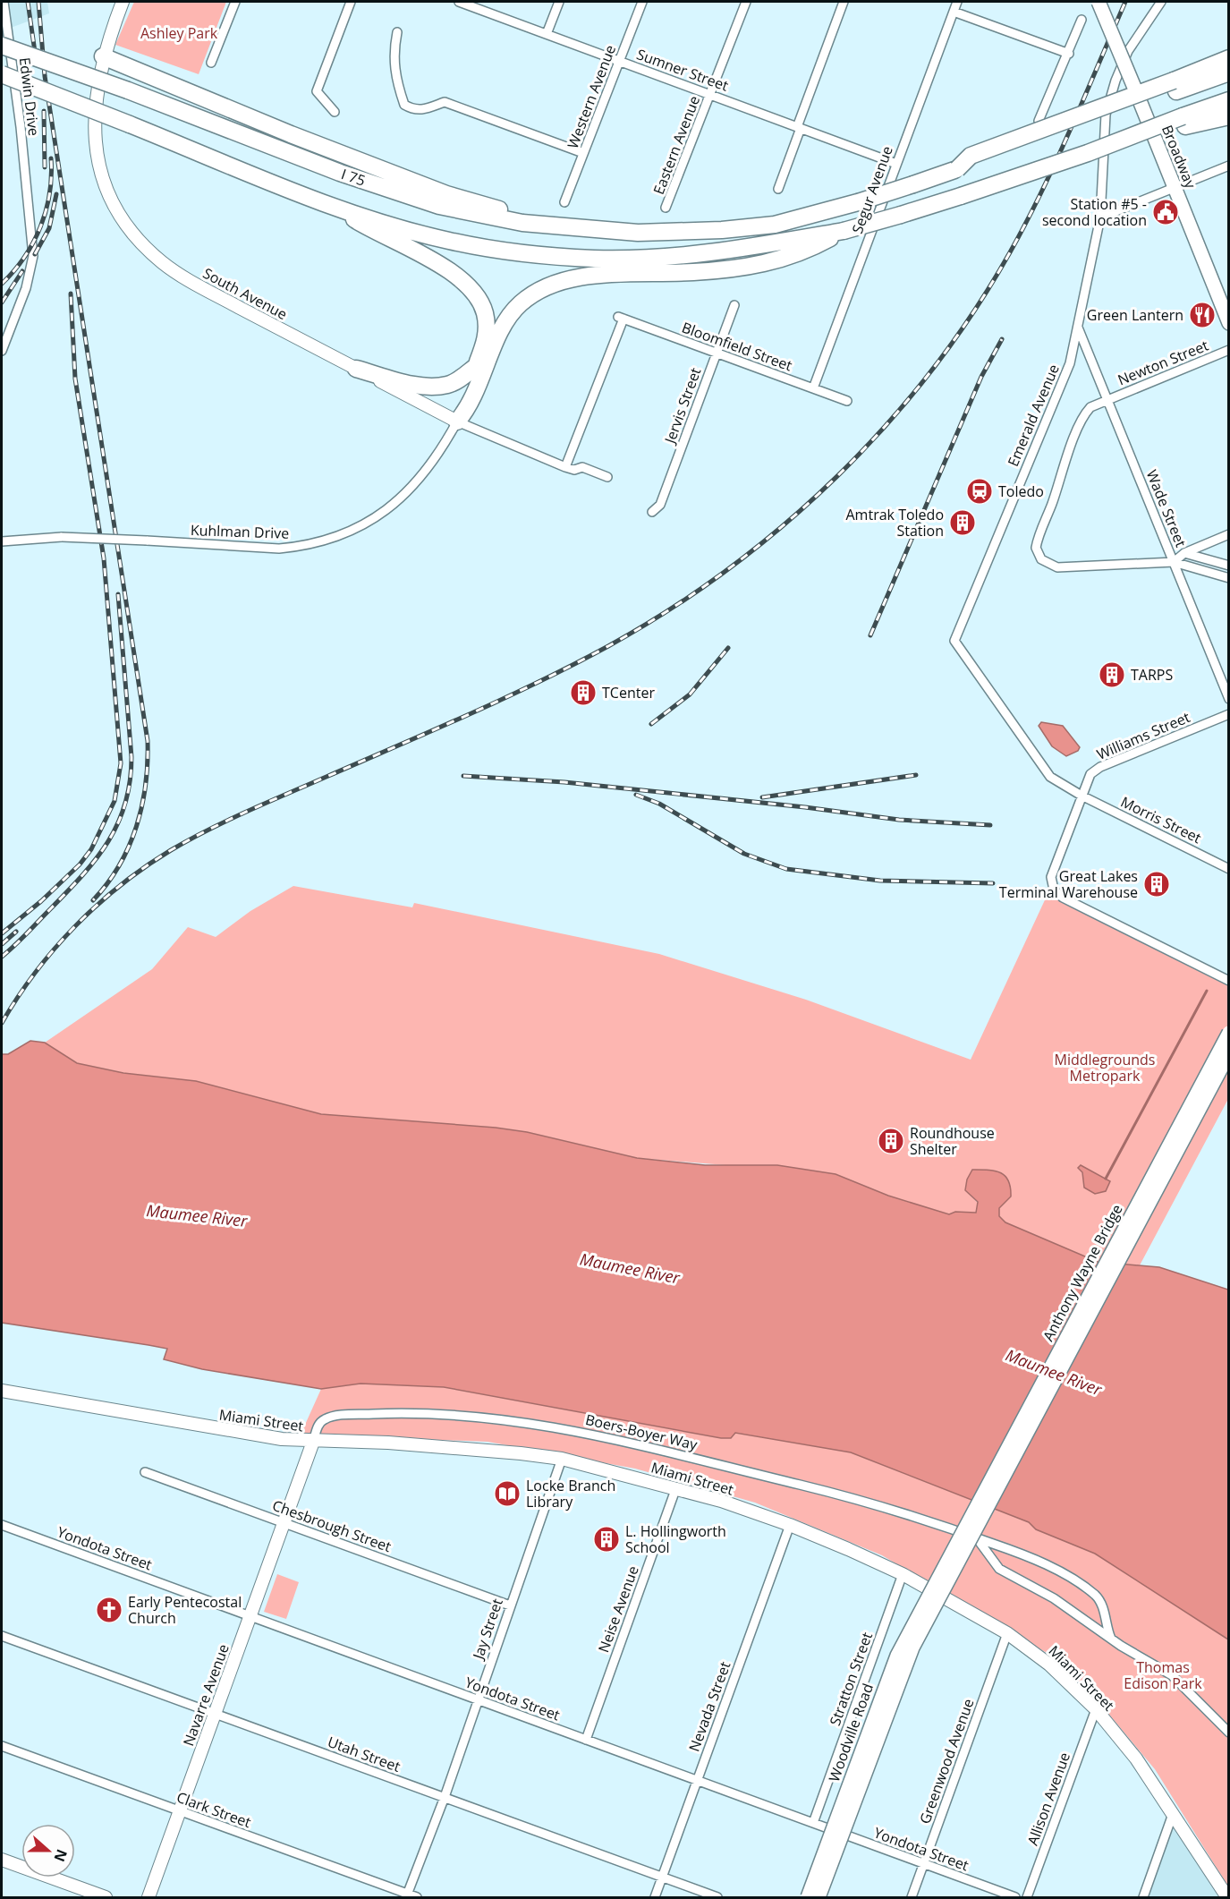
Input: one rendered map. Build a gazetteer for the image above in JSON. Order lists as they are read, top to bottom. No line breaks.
{"streets":{"highway":["I 75"],"main road":["Broadway","Anthony Wayne Bridge","Woodville Road"],"street":["Sumner Street","Edwin Drive","Western Avenue","Eastern Avenue","Segur Avenue","South Avenue","Bloomfield Street","Newton Street","Jervis Street","Emerald Avenue","Wade Street","Kuhlman Drive","Williams Street","Morris Street","Miami Street","Boers-Boyer Way","Chesbrough Street","Yondota Street","Neise Avenue","Jay Street","Stratton Street","Navarre Avenue","Nevada Street","Utah Street","Greenwood Avenue","Allison Avenue","Clark Street"]},"crossings":[["Sumner Street","Western Avenue"],["Sumner Street","Eastern Avenue"],["Sumner Street","Segur Avenue"],["Segur Avenue","Bloomfield Street"],["South Avenue","Bloomfield Street"],["South Avenue","Kuhlman Drive"],["Bloomfield Street","Jervis Street"],["Newton Street","Wade Street"],["Emerald Avenue","Wade Street"],["Emerald Avenue","Williams Street"],["Emerald Avenue","Morris Street"],["Williams Street","Morris Street"],["Anthony Wayne Bridge","Woodville Road"],["Miami Street","Boers-Boyer Way"],["Miami Street","Neise Avenue"],["Miami Street","Jay Street"],["Miami Street","Stratton Street"],["Miami Street","Navarre Avenue"],["Miami Street","Nevada Street"],["Miami Street","Greenwood Avenue"],["Miami Street","Allison Avenue"],["Boers-Boyer Way","Navarre Avenue"],["Chesbrough Street","Jay Street"],["Chesbrough Street","Navarre Avenue"],["Yondota Street","Neise Avenue"],["Yondota Street","Jay Street"],["Yondota Street","Stratton Street"],["Yondota Street","Navarre Avenue"],["Yondota Street","Nevada Street"],["Yondota Street","Greenwood Avenue"],["Jay Street","Utah Street"],["Jay Street","Clark Street"],["Navarre Avenue","Utah Street"],["Navarre Avenue","Clark Street"],["Nevada Street","Utah Street"]],"water":["Maumee River"],"parks":["Ashley Park","Middlegrounds Metropark","Thomas Edison Park"],"places":{"public building":["Station #5 - second location"],"restaurant":["Green Lantern"],"station":["Toledo"],"building":["Amtrak Toledo Station","TARPS","TCenter","Great Lakes Terminal Warehouse","Roundhouse Shelter","L. Hollingworth School"],"library":["Locke Branch Library"],"church":["Early Pentecostal Church"]},"north":"right"}
